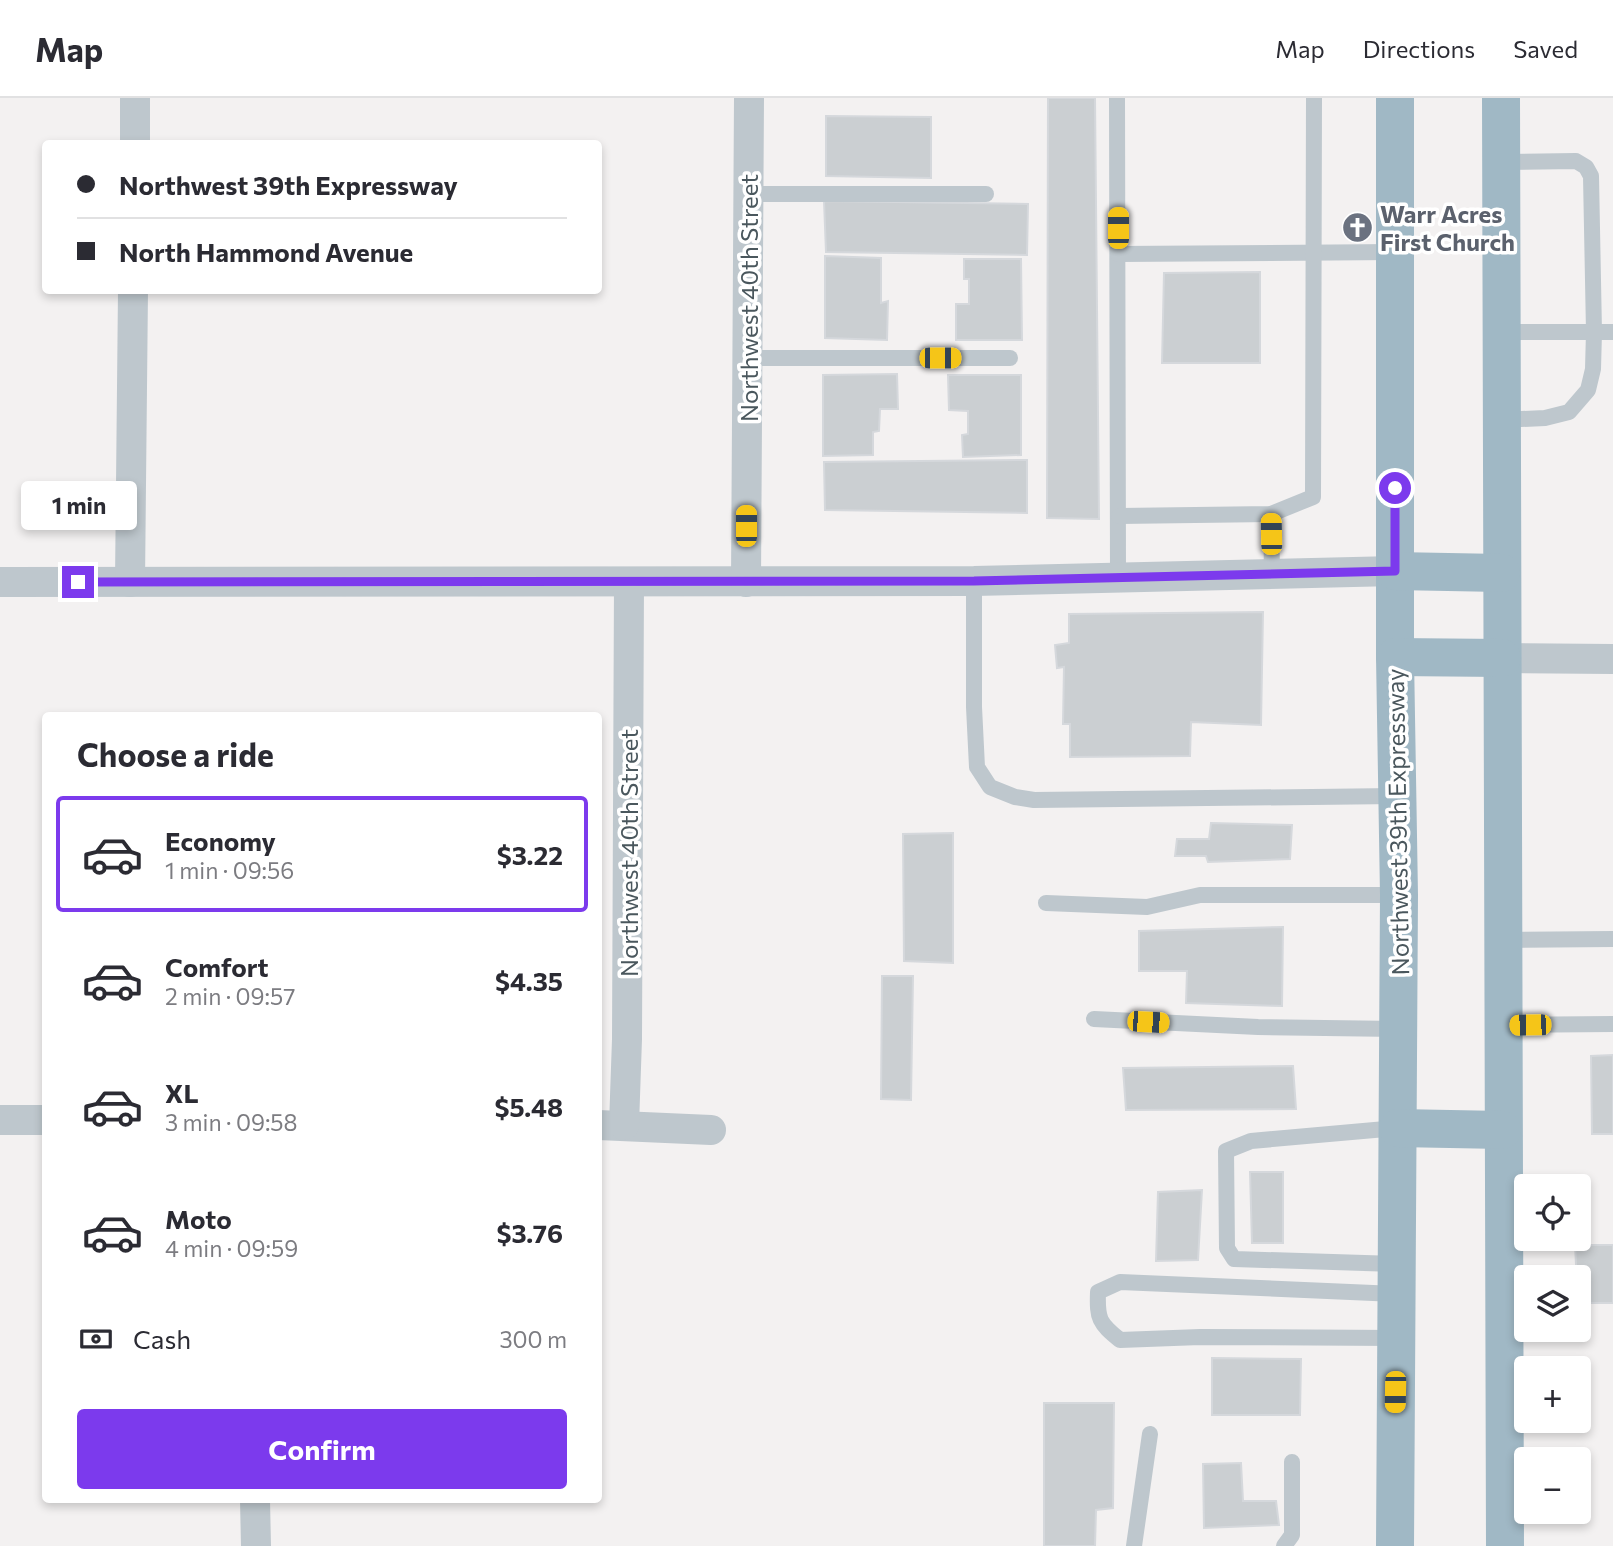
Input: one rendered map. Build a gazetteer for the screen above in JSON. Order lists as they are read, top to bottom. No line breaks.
{"streets":{"highway":["Northwest 39th Expressway"],"street":["Northwest 40th Street"]},"places":{"church":["Warr Acres First Church"]},"page":{"header":"Map","nav":["Map","Directions","Saved"],"banner":["Northwest 39th Expressway","North Hammond Avenue"],"bubble":"1 min","heading":"Choose a ride","list":[{"name":"Economy","note":"1 min · 09:56","value":"$3.22"},{"name":"Comfort","note":"2 min · 09:57","value":"$4.35"},{"name":"XL","note":"3 min · 09:58","value":"$5.48"},{"name":"Moto","note":"4 min · 09:59","value":"$3.76"}],"map_buttons":["+","−"],"pay":["Cash","300 m"],"buttons":"Confirm"}}
